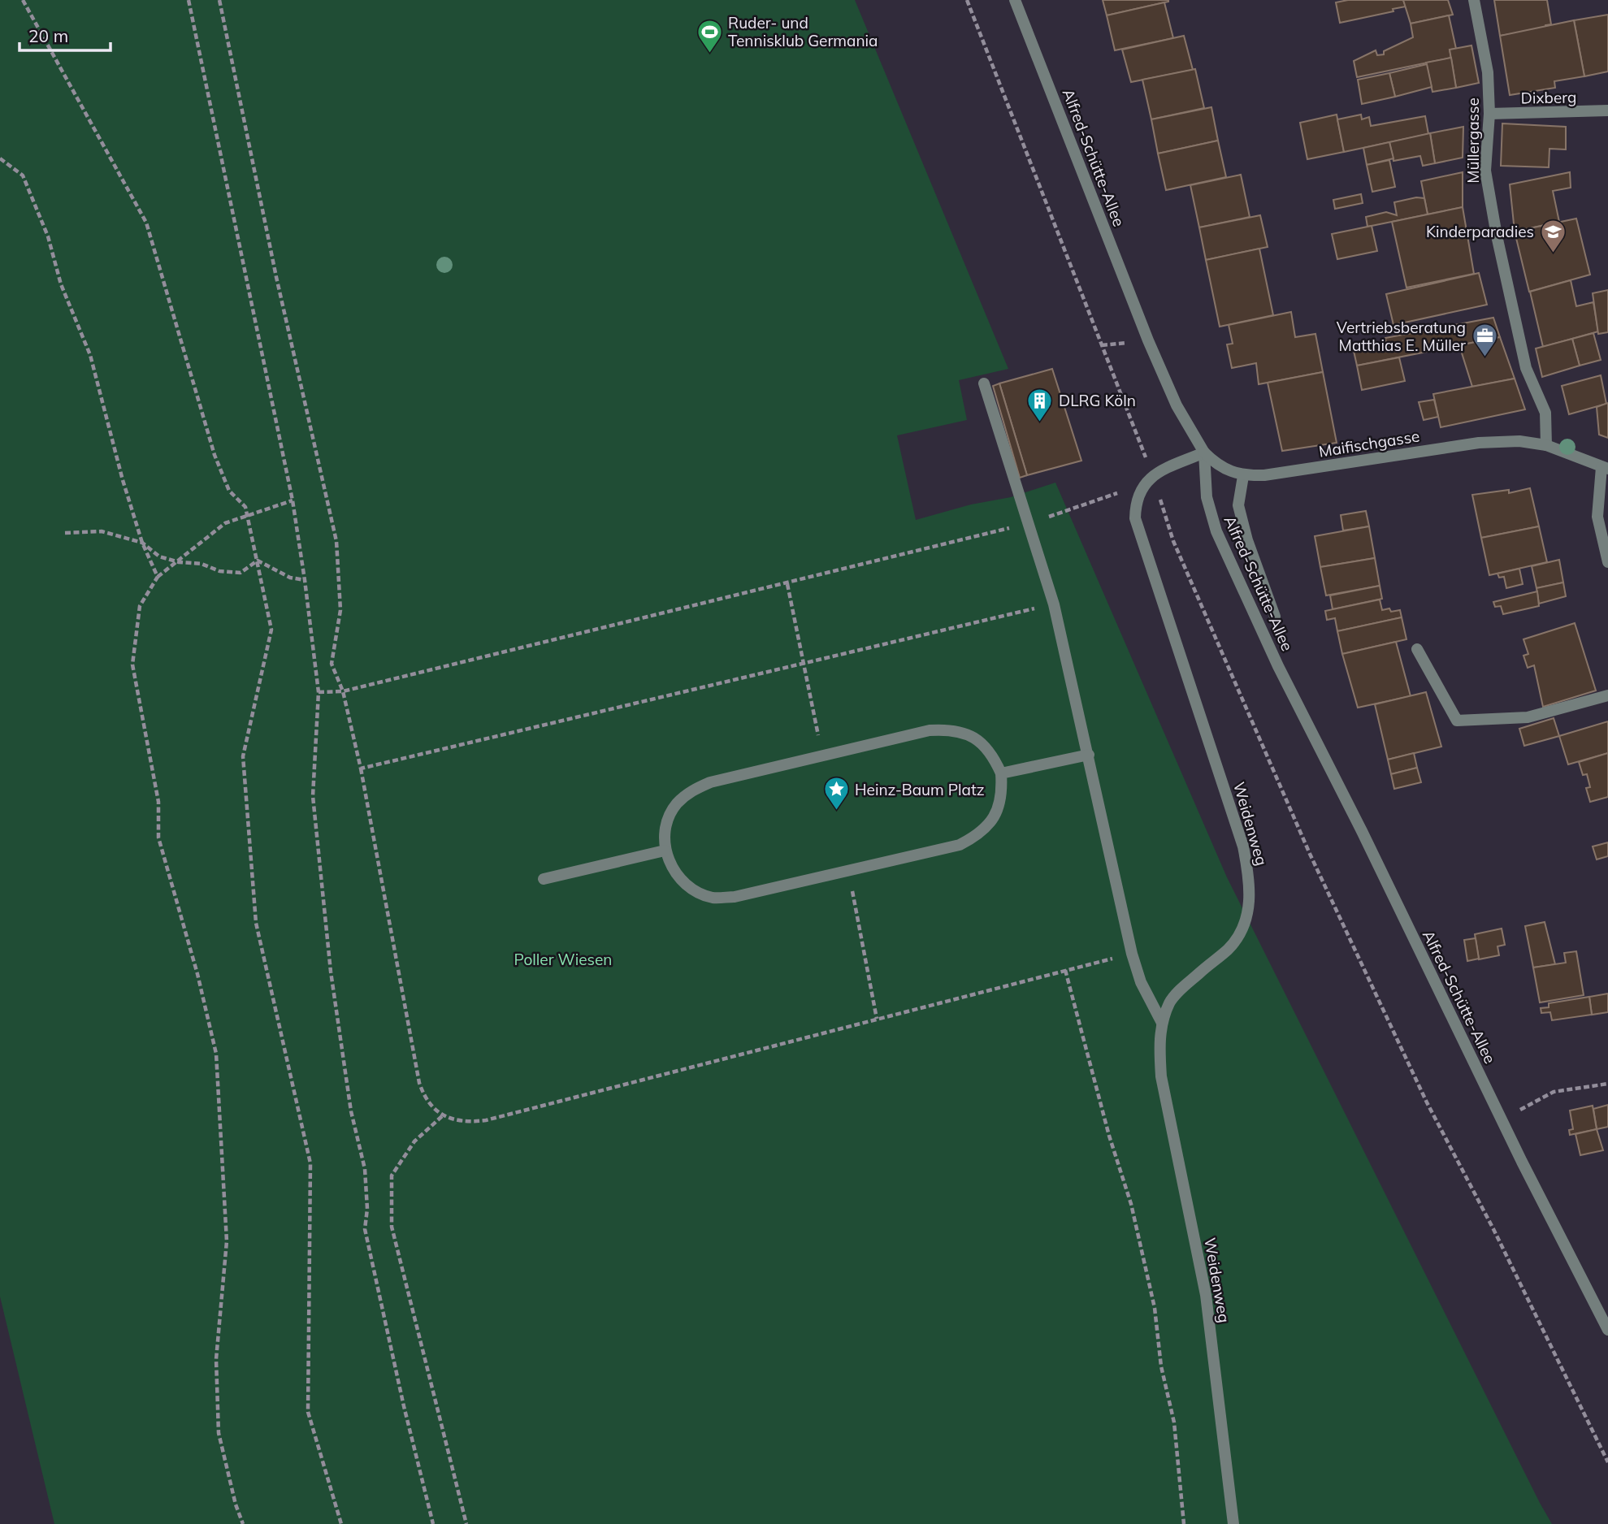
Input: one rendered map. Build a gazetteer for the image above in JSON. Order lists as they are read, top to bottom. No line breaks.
{"streets":{"street":["Dixberg","Müllergasse","Alfred-Schütte-Allee","Maifischgasse","Weidenweg"]},"crossings":[["Dixberg","Müllergasse"],["Müllergasse","Maifischgasse"]],"parks":["Poller Wiesen"],"places":{"sports":["Ruder- und Tennisklub Germania"],"school or university":["Kinderparadies"],"office":["Vertriebsberatung Matthias E. Müller"],"building":["DLRG Köln"],"place":["Heinz-Baum Platz"]},"scale_bar":"20 m"}
